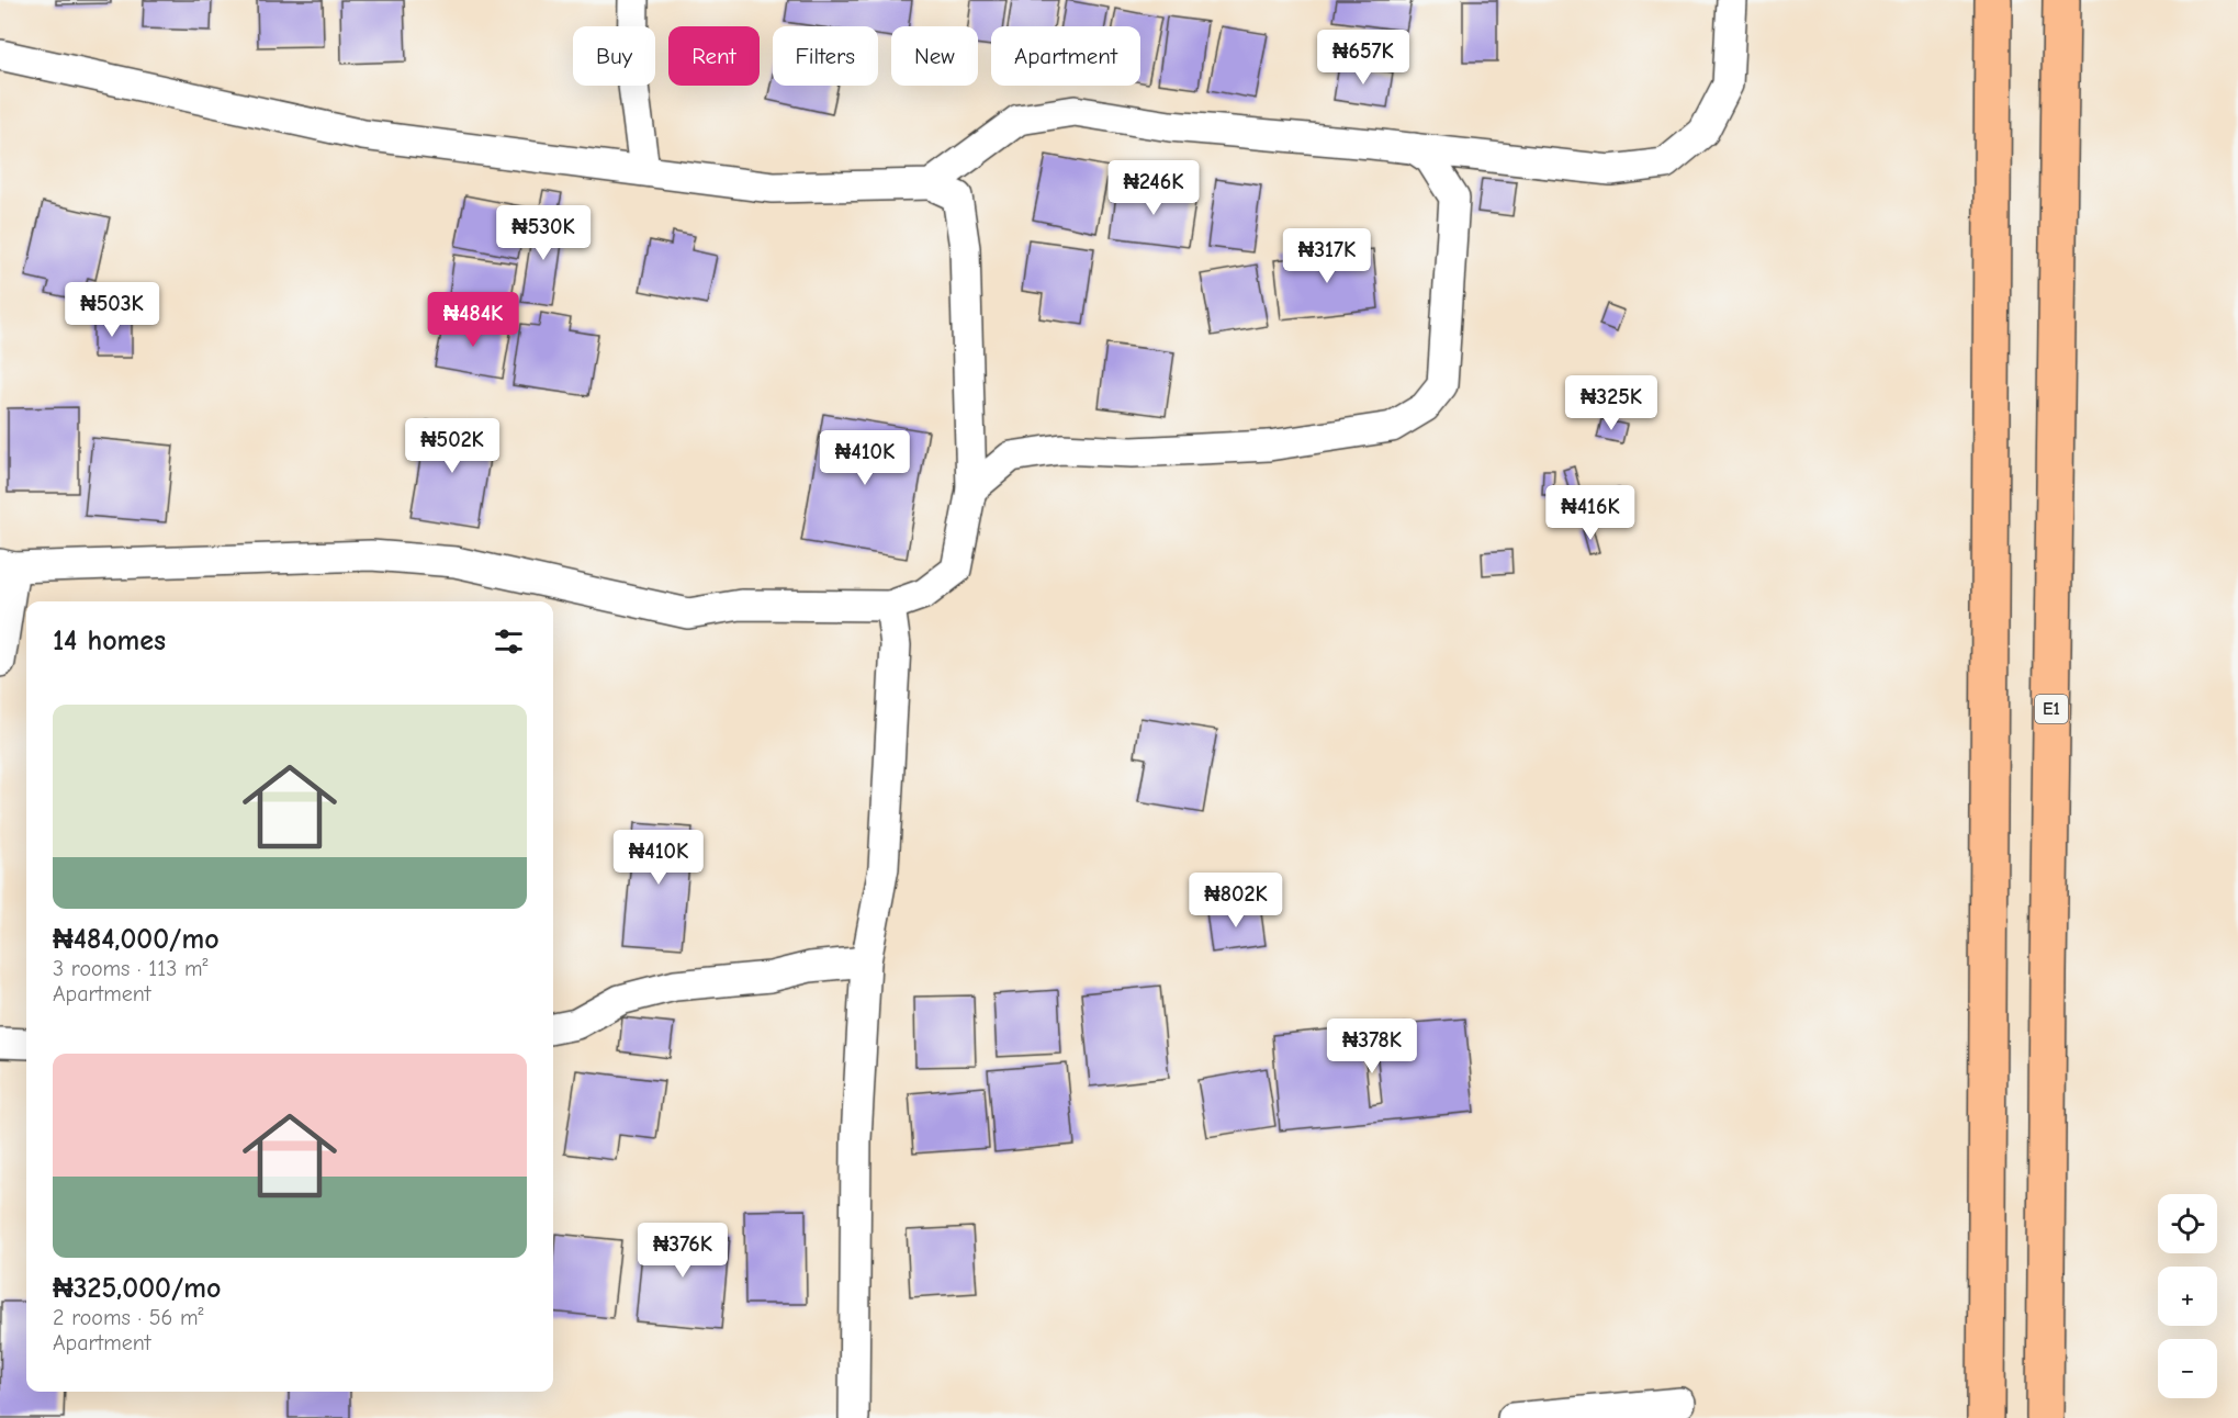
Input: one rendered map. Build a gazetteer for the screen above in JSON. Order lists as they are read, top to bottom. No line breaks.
{"streets":{"highway":["E1"]},"page":{"chip":["Buy","Rent","Filters","New","Apartment"],"price":["₦657K","₦246K","₦530K","₦317K","₦503K","₦484K","₦325K","₦502K","₦410K","₦416K","₦410K","₦802K","₦378K","₦376K"],"heading":"14 homes","list":[{"name":"₦484,000/mo","note":"3 rooms · 113 m² · Apartment"},{"name":"₦325,000/mo","note":"2 rooms · 56 m² · Apartment"}],"map_buttons":["+","−"]}}
